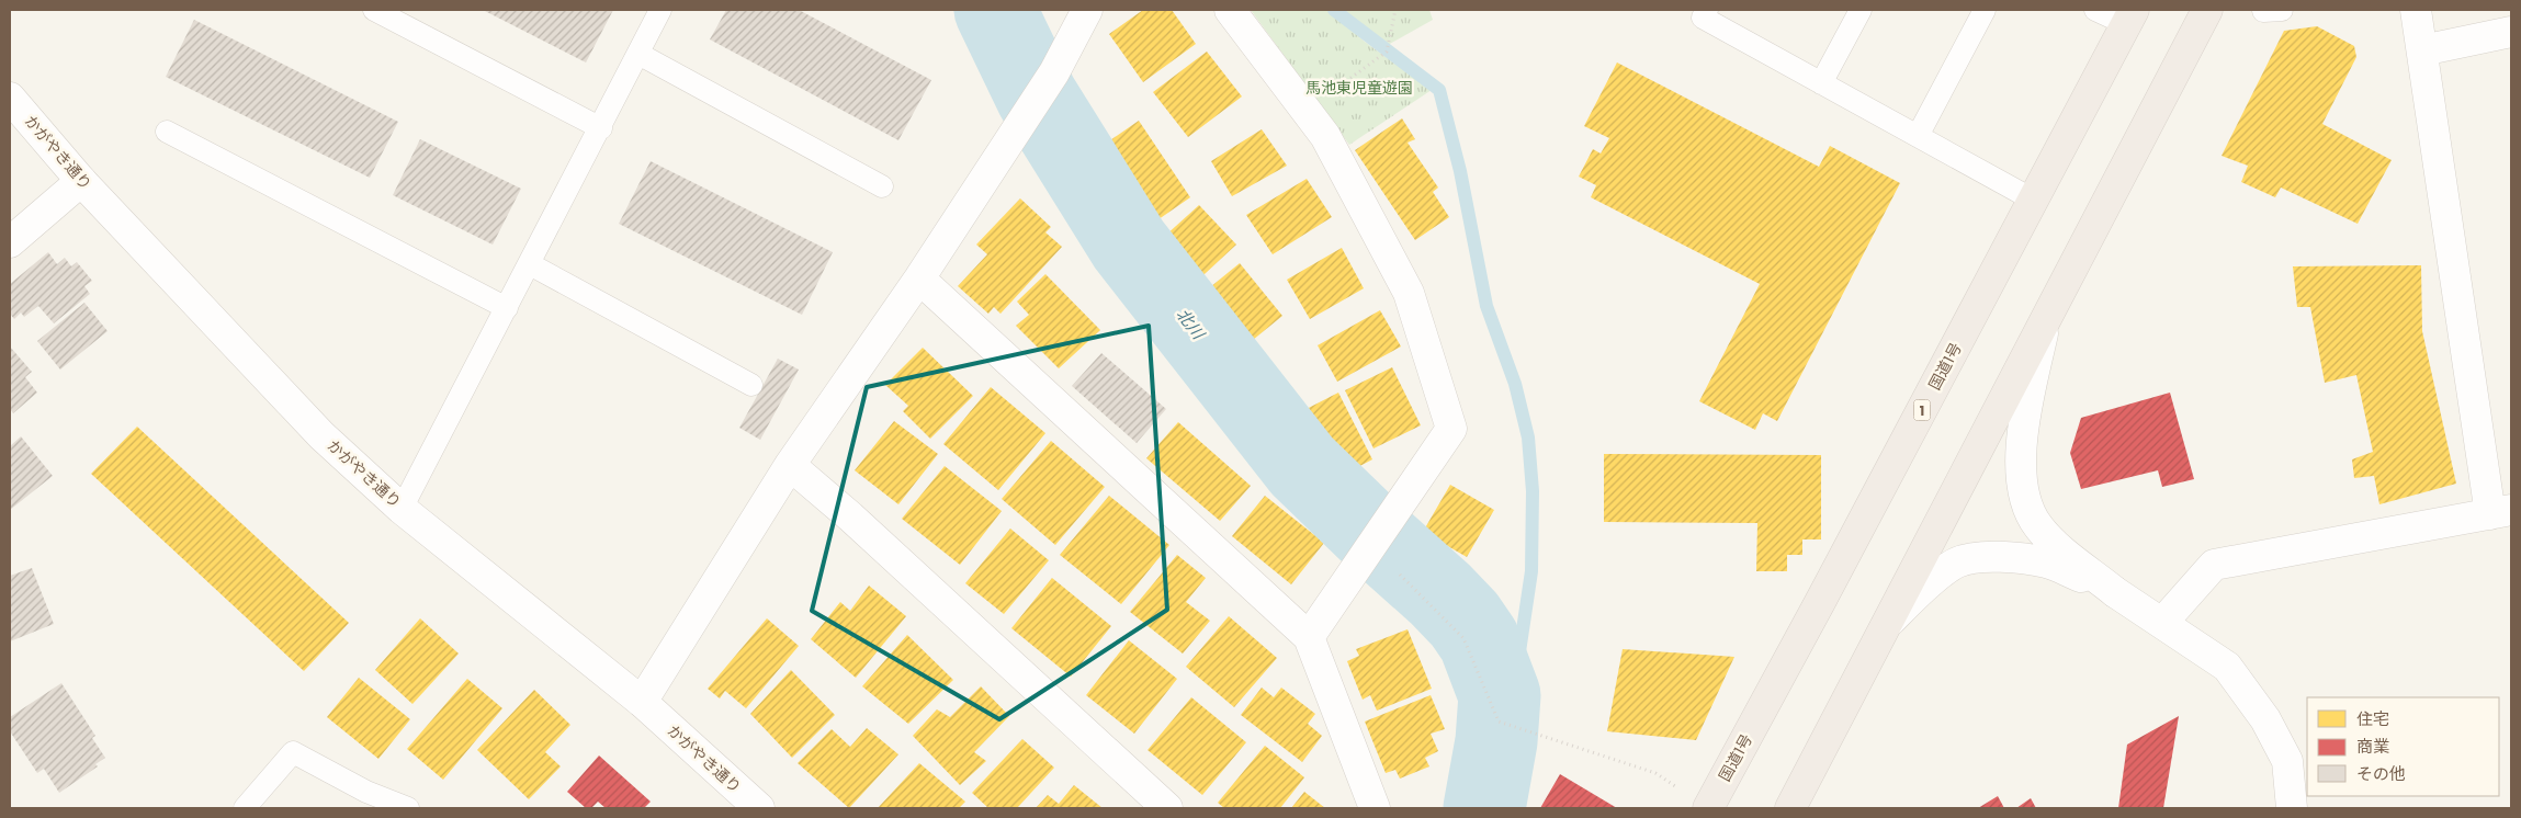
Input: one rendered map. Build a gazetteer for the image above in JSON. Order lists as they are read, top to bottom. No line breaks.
{"streets":{"highway":["国道1号","1"],"street":["かがやき通り"]},"water":["北川"],"parks":["馬池東児童遊園"],"legend":["住宅","商業","その他"]}
